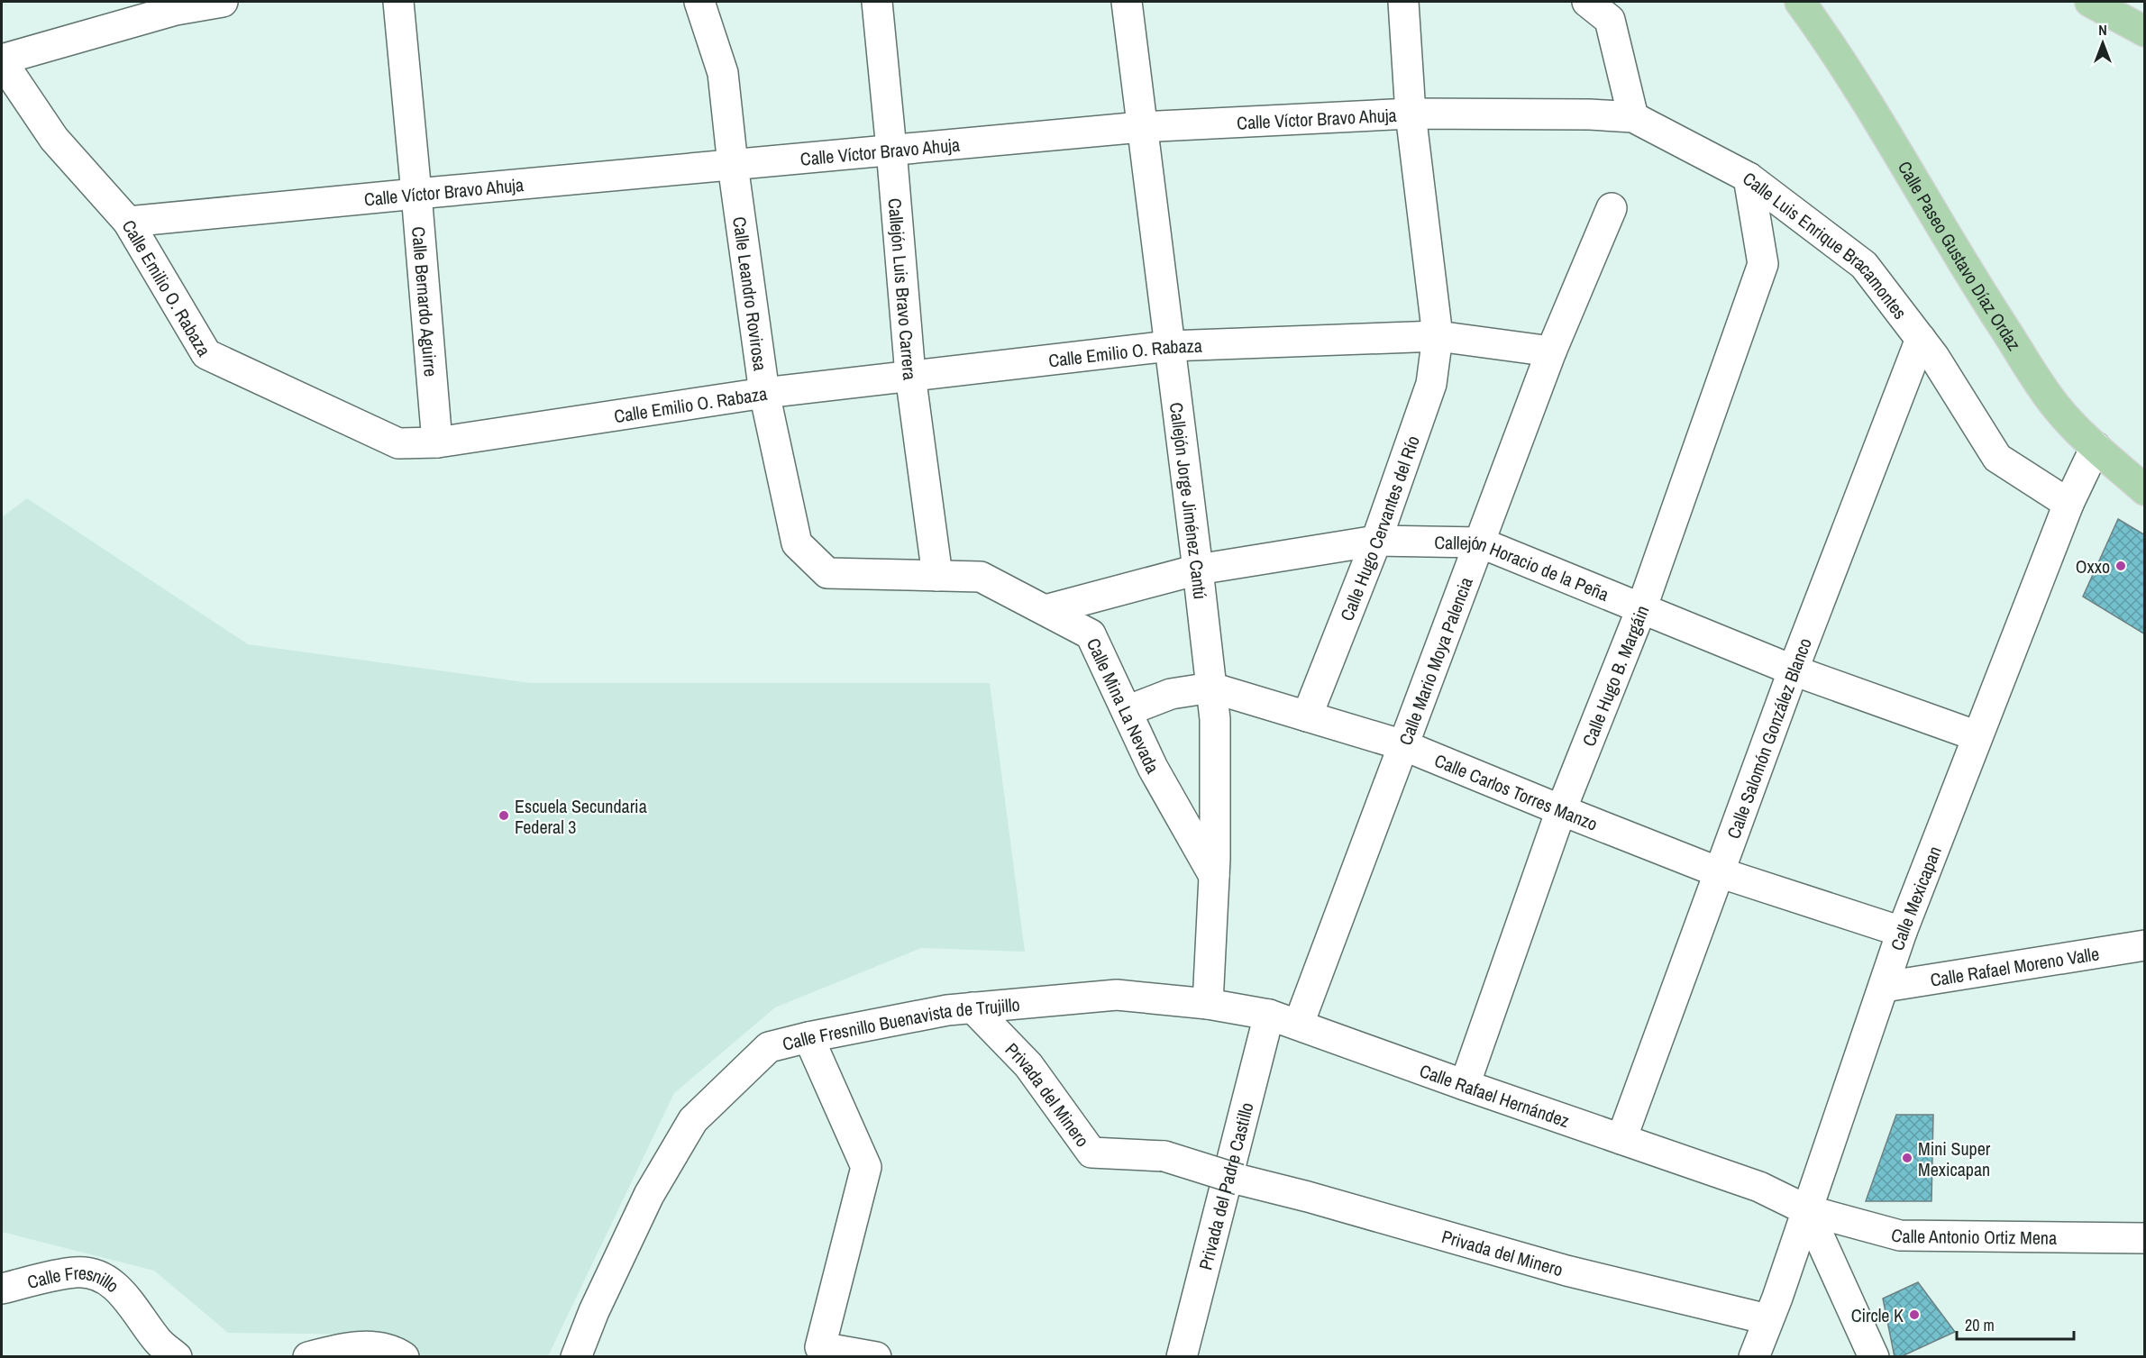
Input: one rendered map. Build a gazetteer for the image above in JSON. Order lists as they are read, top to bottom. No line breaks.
{"streets":{"main road":["Calle Paseo Gustavo Díaz Ordaz"],"street":["Calle Víctor Bravo Ahuja","Calle Luis Enrique Bracamontes","Calle Emilio O. Rabaza","Callejón Luis Bravo Carrera","Calle Leandro Rovirosa","Calle Bernardo Aguirre","Callejón Jorge Jiménez Cantú","Calle Hugo Cervantes del Río","Callejón Horacio de la Peña","Calle Mario Moya Palencia","Calle Hugo B. Margáin","Calle Mina La Nevada","Calle Salomón González Blanco","Calle Carlos Torres Manzo","Calle Mexicapan","Calle Rafael Moreno Valle","Calle Fresnillo Buenavista de Trujillo","Privada del Minero","Calle Rafael Hernández","Privada del Padre Castillo","Calle Antonio Ortiz Mena","Calle Fresnillo"]},"crossings":[["Calle Víctor Bravo Ahuja","Calle Luis Enrique Bracamontes"],["Calle Víctor Bravo Ahuja","Calle Emilio O. Rabaza"],["Calle Víctor Bravo Ahuja","Callejón Luis Bravo Carrera"],["Calle Víctor Bravo Ahuja","Calle Leandro Rovirosa"],["Calle Víctor Bravo Ahuja","Calle Bernardo Aguirre"],["Calle Víctor Bravo Ahuja","Callejón Jorge Jiménez Cantú"],["Calle Víctor Bravo Ahuja","Calle Hugo Cervantes del Río"],["Calle Luis Enrique Bracamontes","Calle Hugo B. Margáin"],["Calle Luis Enrique Bracamontes","Calle Salomón González Blanco"],["Calle Luis Enrique Bracamontes","Calle Mexicapan"],["Calle Paseo Gustavo Díaz Ordaz","Calle Mexicapan"],["Calle Emilio O. Rabaza","Callejón Luis Bravo Carrera"],["Calle Emilio O. Rabaza","Calle Leandro Rovirosa"],["Calle Emilio O. Rabaza","Calle Bernardo Aguirre"],["Calle Emilio O. Rabaza","Callejón Jorge Jiménez Cantú"],["Calle Emilio O. Rabaza","Calle Hugo Cervantes del Río"],["Calle Emilio O. Rabaza","Calle Mario Moya Palencia"],["Callejón Luis Bravo Carrera","Calle Mina La Nevada"],["Calle Leandro Rovirosa","Calle Mina La Nevada"],["Callejón Jorge Jiménez Cantú","Callejón Horacio de la Peña"],["Callejón Jorge Jiménez Cantú","Calle Mina La Nevada"],["Callejón Jorge Jiménez Cantú","Calle Carlos Torres Manzo"],["Callejón Jorge Jiménez Cantú","Calle Rafael Hernández"],["Calle Hugo Cervantes del Río","Callejón Horacio de la Peña"],["Calle Hugo Cervantes del Río","Calle Carlos Torres Manzo"],["Callejón Horacio de la Peña","Calle Mario Moya Palencia"],["Callejón Horacio de la Peña","Calle Hugo B. Margáin"],["Callejón Horacio de la Peña","Calle Mina La Nevada"],["Callejón Horacio de la Peña","Calle Salomón González Blanco"],["Callejón Horacio de la Peña","Calle Mexicapan"],["Calle Mario Moya Palencia","Calle Carlos Torres Manzo"],["Calle Mario Moya Palencia","Calle Rafael Hernández"],["Calle Hugo B. Margáin","Calle Carlos Torres Manzo"],["Calle Hugo B. Margáin","Calle Rafael Hernández"],["Calle Mina La Nevada","Calle Carlos Torres Manzo"],["Calle Salomón González Blanco","Calle Carlos Torres Manzo"],["Calle Salomón González Blanco","Calle Rafael Hernández"],["Calle Carlos Torres Manzo","Calle Mexicapan"],["Calle Mexicapan","Calle Rafael Moreno Valle"],["Calle Mexicapan","Privada del Minero"],["Calle Mexicapan","Calle Rafael Hernández"],["Calle Mexicapan","Calle Antonio Ortiz Mena"],["Calle Fresnillo Buenavista de Trujillo","Privada del Minero"],["Calle Fresnillo Buenavista de Trujillo","Calle Rafael Hernández"],["Calle Rafael Hernández","Privada del Padre Castillo"],["Calle Rafael Hernández","Calle Antonio Ortiz Mena"]],"places":["Oxxo","Escuela Secundaria Federal 3","Mini Super Mexicapan","Circle K"],"scale_bar":"20 m","north":"top"}
